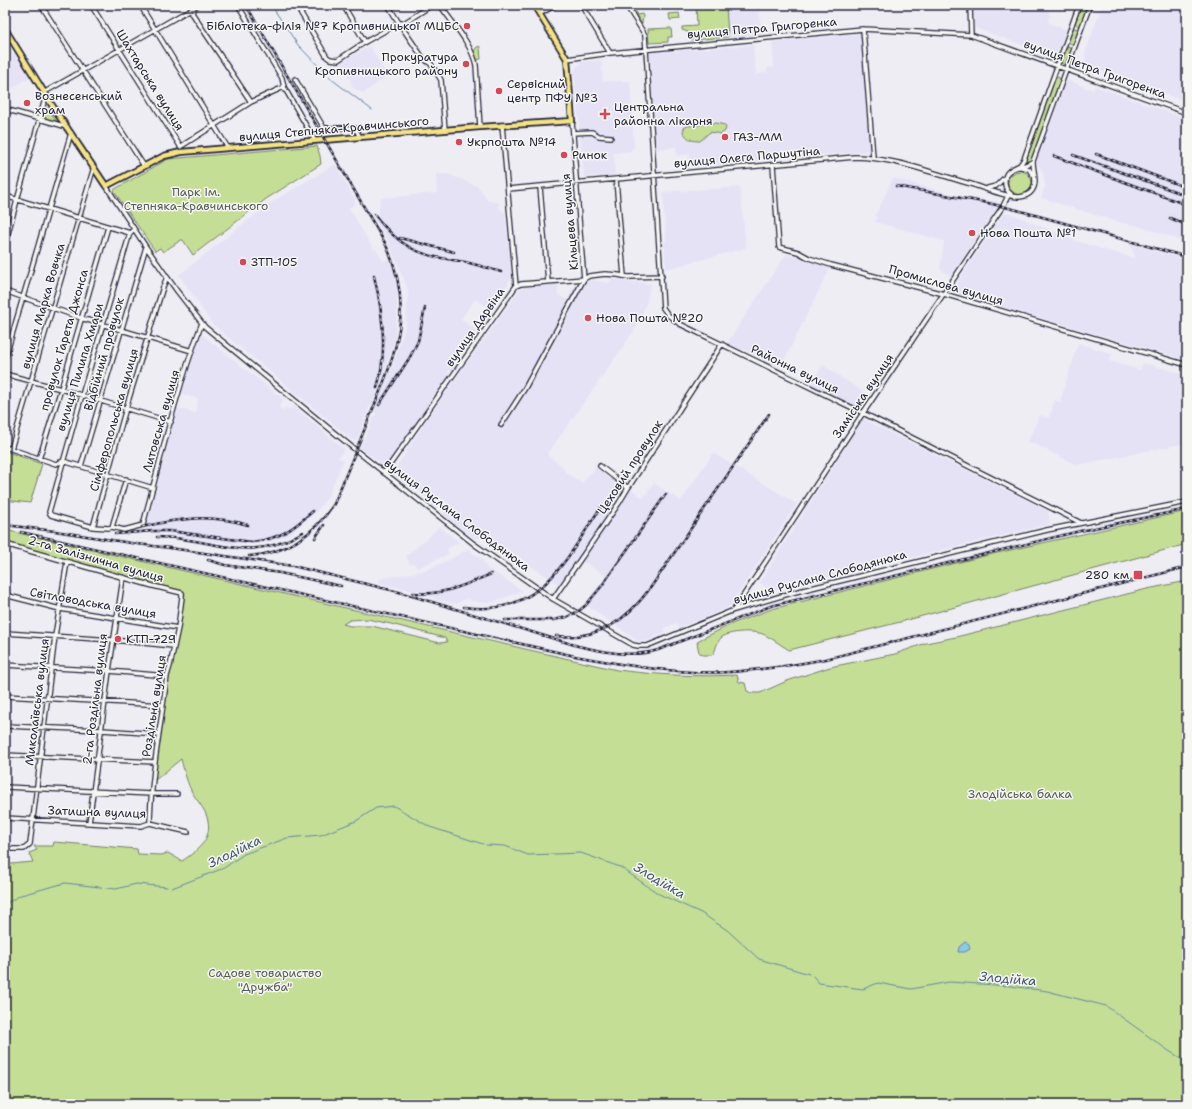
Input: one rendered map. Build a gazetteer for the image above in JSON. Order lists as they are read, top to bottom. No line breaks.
{"streets":{"main road":["вулиця Степняка-Кравчинського","Кільцева вулиця","вулиця Руслана Слободянюка"],"street":["вулиця Петра Григоренка","Шахтарська вулиця","вулиця Олега Паршутіна","Промислова вулиця","вулиця Марка Вовчка","вулиця Дарвіна","провулок Ґарета Джонса","Відбійний провулок","вулиця Пилипа Хмари","Районна вулиця","Заміська вулиця","Сімферопольська вулиця","Литовська вулиця","Цеховий провулок","2-га Залізнична вулиця","Світловодська вулиця","2-га Роздільна вулиця","Миколаївська вулиця","Роздільна вулиця","Затишна вулиця"]},"crossings":[["вулиця Петра Григоренка","Кільцева вулиця"],["вулиця Петра Григоренка","Районна вулиця"],["вулиця Степняка-Кравчинського","Кільцева вулиця"],["вулиця Степняка-Кравчинського","вулиця Дарвіна"],["вулиця Степняка-Кравчинського","вулиця Руслана Слободянюка"],["вулиця Олега Паршутіна","Кільцева вулиця"],["вулиця Олега Паршутіна","Промислова вулиця"],["вулиця Олега Паршутіна","вулиця Дарвіна"],["вулиця Олега Паршутіна","Районна вулиця"],["вулиця Олега Паршутіна","Заміська вулиця"],["Промислова вулиця","Заміська вулиця"],["вулиця Марка Вовчка","вулиця Руслана Слободянюка"],["вулиця Дарвіна","вулиця Руслана Слободянюка"],["Відбійний провулок","вулиця Руслана Слободянюка"],["вулиця Пилипа Хмари","Сімферопольська вулиця"],["вулиця Пилипа Хмари","вулиця Руслана Слободянюка"],["Районна вулиця","Заміська вулиця"],["Районна вулиця","Цеховий провулок"],["Районна вулиця","вулиця Руслана Слободянюка"],["Заміська вулиця","вулиця Руслана Слободянюка"],["Сімферопольська вулиця","вулиця Руслана Слободянюка"],["Литовська вулиця","вулиця Руслана Слободянюка"],["Цеховий провулок","вулиця Руслана Слободянюка"],["2-га Залізнична вулиця","2-га Роздільна вулиця"],["2-га Залізнична вулиця","Миколаївська вулиця"],["2-га Залізнична вулиця","Роздільна вулиця"],["Світловодська вулиця","2-га Роздільна вулиця"],["Світловодська вулиця","Миколаївська вулиця"],["Світловодська вулиця","Роздільна вулиця"],["2-га Роздільна вулиця","Затишна вулиця"],["Миколаївська вулиця","Затишна вулиця"],["Роздільна вулиця","Затишна вулиця"]],"water":["Злодійка"],"parks":["Парк ім. Степняка-Кравчинського","Злодійська балка","Садове товариство \"Дружба\""],"places":{"other":["Бібліотека-філія №7 Кропивницької МЦБС","Прокуратура Кропивницького району","Сервісний центр ПФУ №3","Вознесенський храм","ГАЗ-ММ","Укрпошта №14","Ринок","Нова Пошта №1","ЗТП-105","Нова Пошта №20","КТП-729"],"health":["Центральна районна лікарня"],"transit":["280 км"]}}
